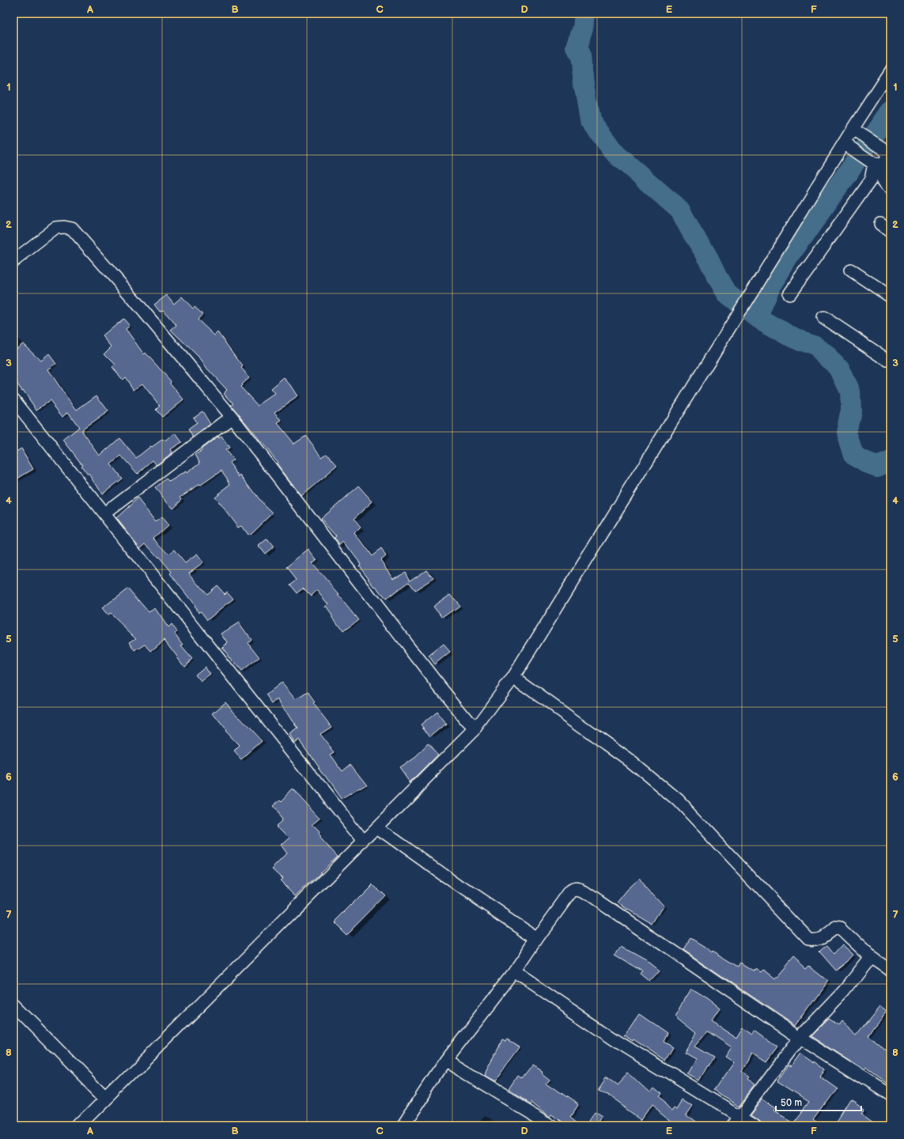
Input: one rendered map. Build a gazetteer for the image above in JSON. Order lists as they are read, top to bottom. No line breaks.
{"scale_bar":"50 m","grid":{"columns":["A","B","C","D","E","F"],"rows":["1","2","3","4","5","6","7","8"]}}
